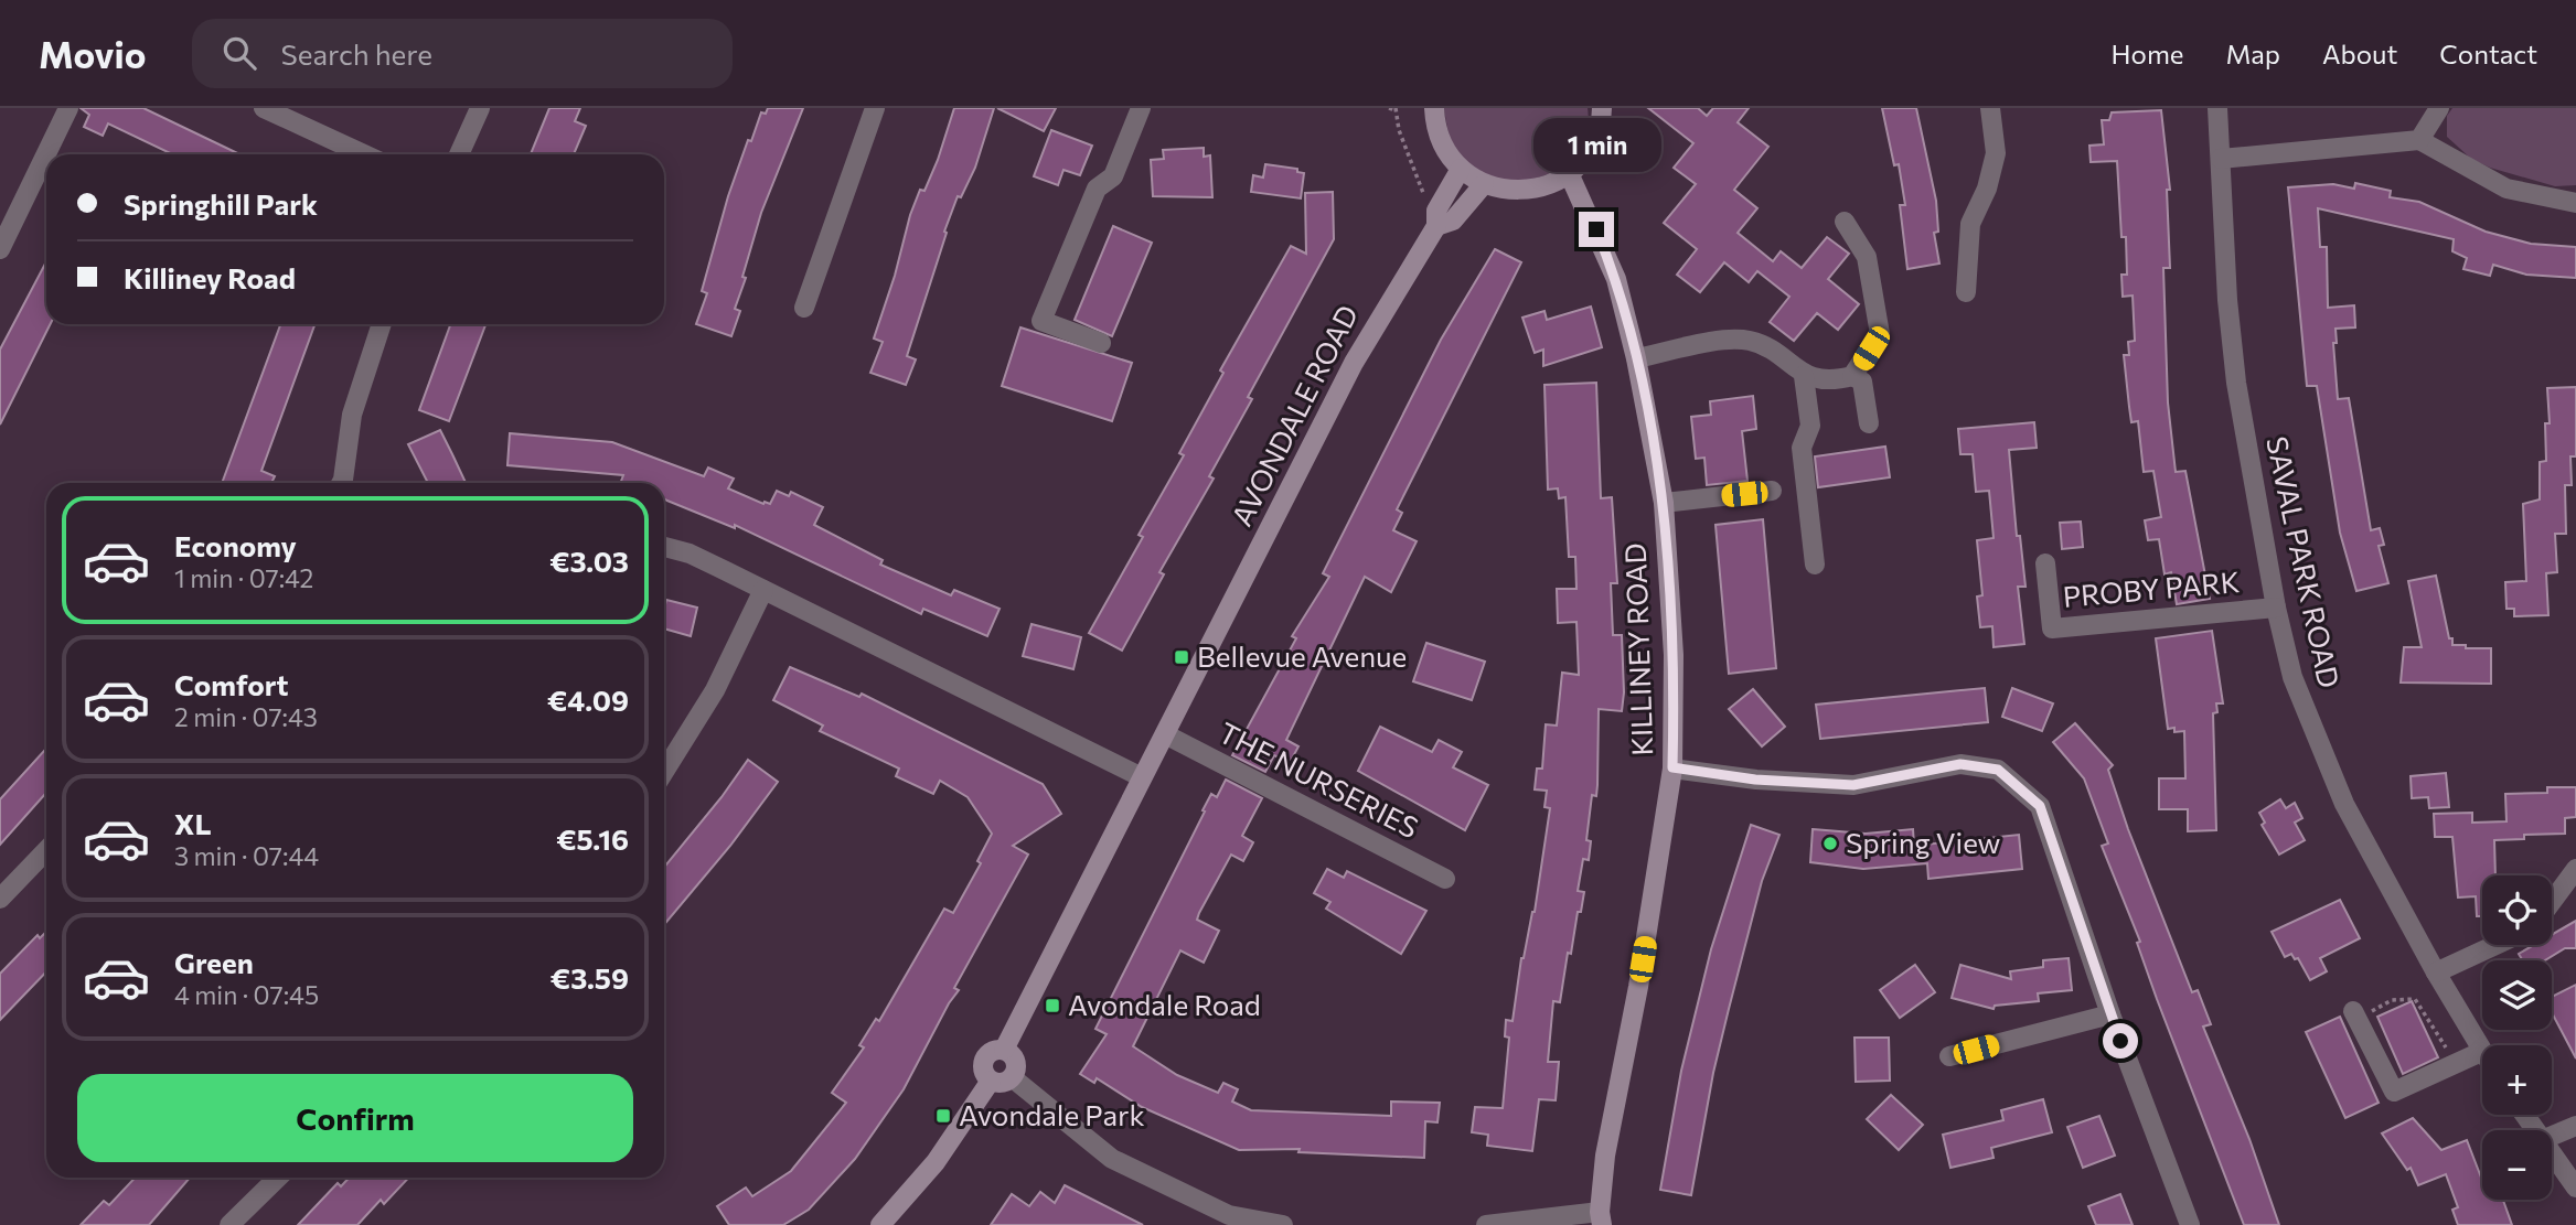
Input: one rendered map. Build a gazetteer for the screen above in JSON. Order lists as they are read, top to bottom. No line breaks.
{"streets":{"street":["AVONDALE ROAD","SAVAL PARK ROAD","PROBY PARK","KILLINEY ROAD","THE NURSERIES"]},"crossings":[["AVONDALE ROAD","THE NURSERIES"],["SAVAL PARK ROAD","PROBY PARK"]],"places":{"transit":["Bellevue Avenue","Avondale Road","Avondale Park"],"other":["Spring View"]},"page":{"header":"Movio","search":"Search here","nav":["Home","Map","About","Contact"],"bubble":"1 min","banner":["Springhill Park","Killiney Road"],"list":[{"name":"Economy","note":"1 min · 07:42","value":"€3.03"},{"name":"Comfort","note":"2 min · 07:43","value":"€4.09"},{"name":"XL","note":"3 min · 07:44","value":"€5.16"},{"name":"Green","note":"4 min · 07:45","value":"€3.59"}],"map_buttons":["+","−"],"buttons":"Confirm"}}
